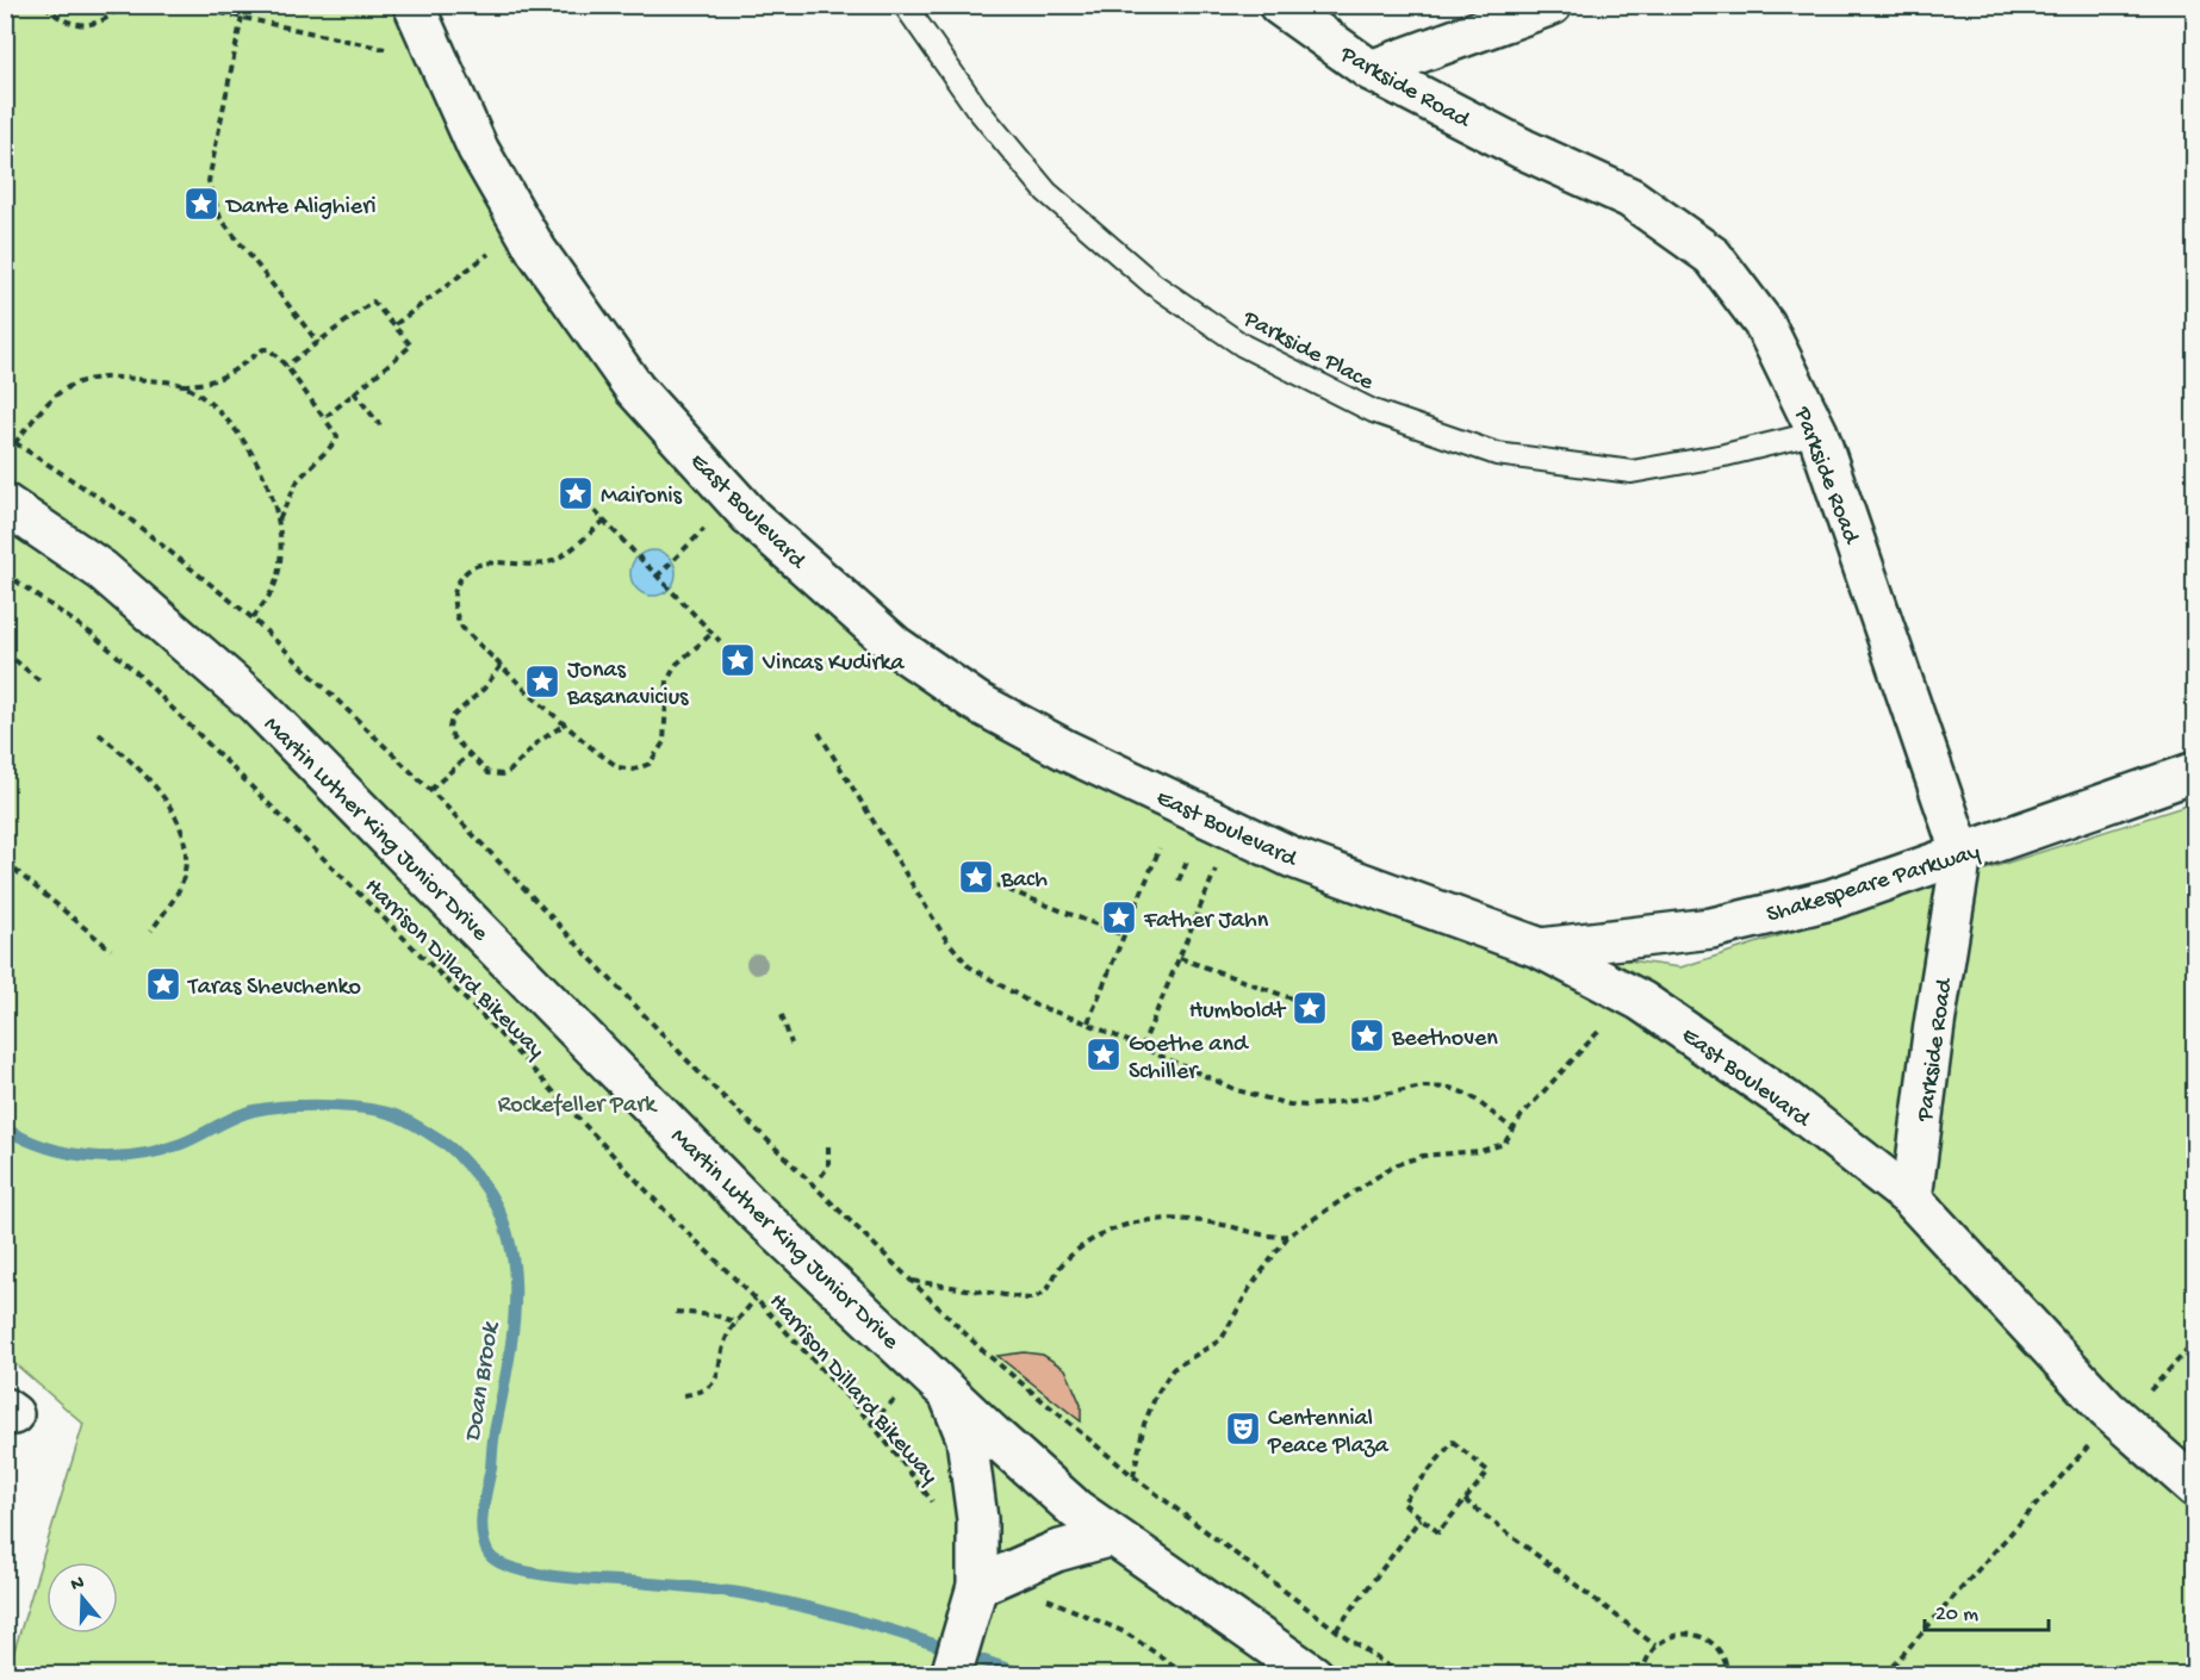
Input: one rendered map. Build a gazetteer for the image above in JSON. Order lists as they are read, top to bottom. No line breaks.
{"streets":{"street":["Parkside Road","East Boulevard","Martin Luther King Junior Drive","Shakespeare Parkway"],"lane":["Parkside Place"],"path":["Harrison Dillard Bikeway"]},"crossings":[["Parkside Road","Parkside Place"],["Parkside Road","East Boulevard"],["Parkside Road","Shakespeare Parkway"],["East Boulevard","Shakespeare Parkway"]],"water":["Doan Brook"],"parks":["Rockefeller Park"],"places":{"place":["Dante Alighieri","Maironis","Vincas Kudirka","Jonas Basanavicius","Bach","Father Jahn","Taras Shevchenko","Humboldt","Beethoven","Goethe and Schiller"],"theatre":["Centennial Peace Plaza"]},"scale_bar":"20 m","north":"top"}
